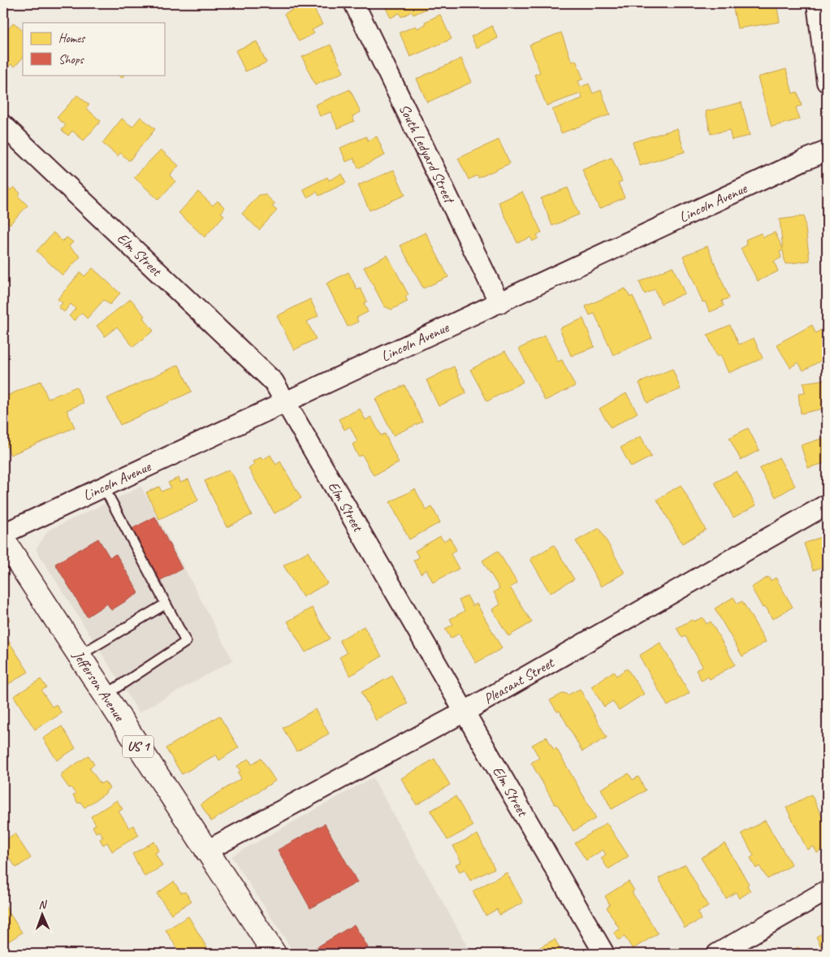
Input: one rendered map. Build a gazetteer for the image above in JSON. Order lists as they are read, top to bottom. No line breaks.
{"streets":{"main road":["Jefferson Avenue","US 1"],"street":["South Ledyard Street","Lincoln Avenue","Elm Street","Pleasant Street"]},"crossings":[["South Ledyard Street","Lincoln Avenue"],["Lincoln Avenue","Elm Street"],["Elm Street","Pleasant Street"],["Pleasant Street","Jefferson Avenue"]],"legend":["Homes","Shops"],"north":"top"}
